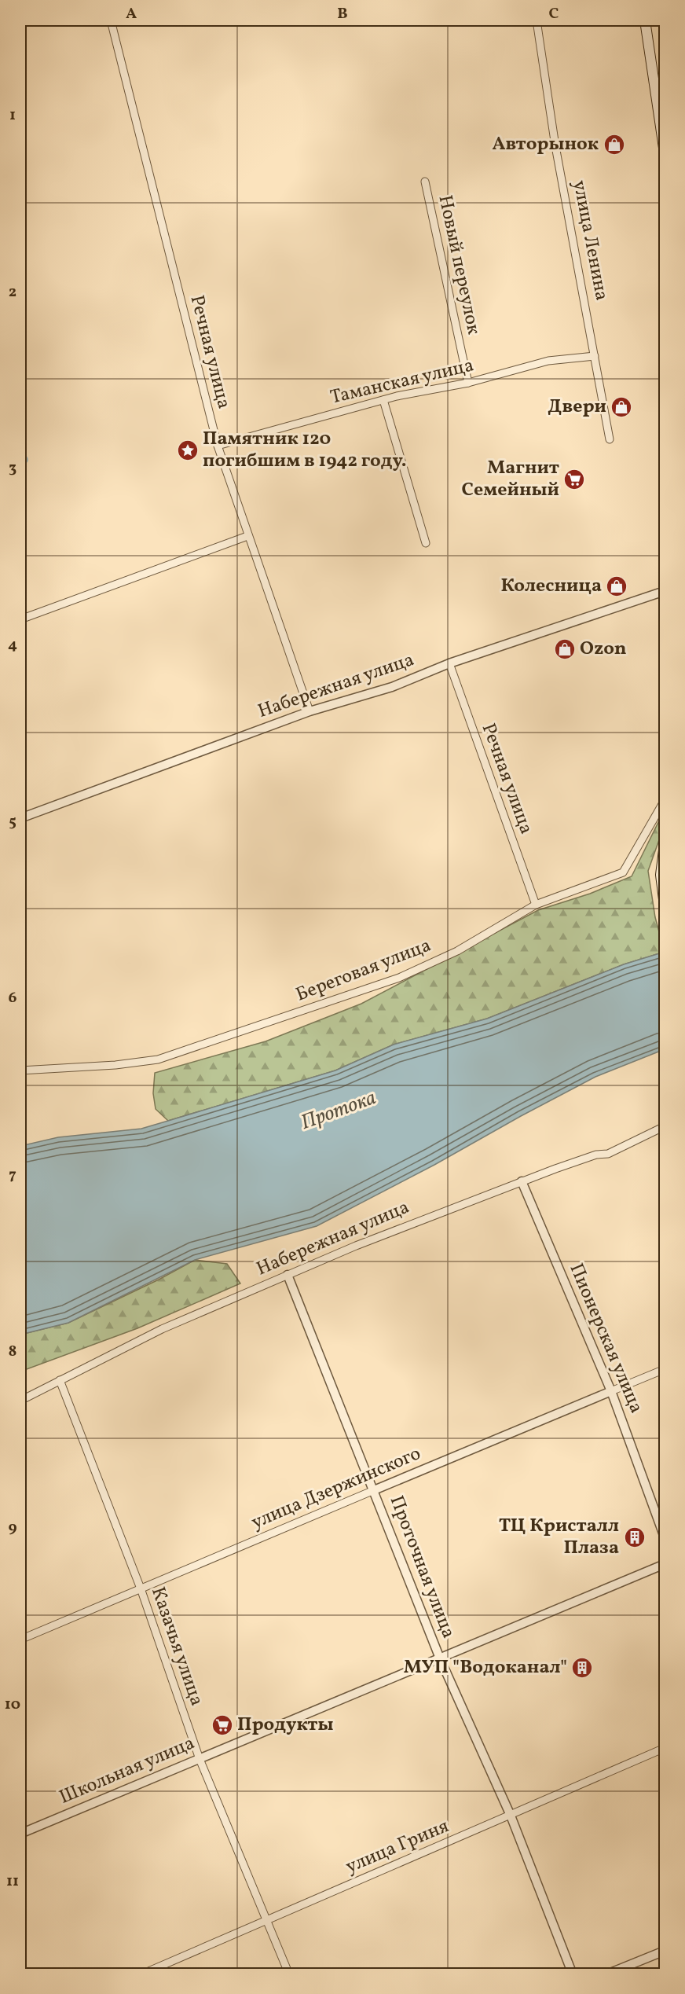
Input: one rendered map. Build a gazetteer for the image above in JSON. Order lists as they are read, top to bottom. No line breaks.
{"streets":{"street":["улица Ленина","Новый переулок","Речная улица","Таманская улица","Набережная улица","Береговая улица","Пионерская улица","улица Дзержинского","Проточная улица","Казачья улица","Школьная улица","улица Гриня"]},"crossings":[["улица Ленина","Таманская улица"],["Новый переулок","Таманская улица"],["Речная улица","Таманская улица"],["Речная улица","Набережная улица"],["Речная улица","Береговая улица"],["Набережная улица","Пионерская улица"],["Набережная улица","Проточная улица"],["Набережная улица","Казачья улица"],["Пионерская улица","улица Дзержинского"],["улица Дзержинского","Проточная улица"],["улица Дзержинского","Казачья улица"],["Проточная улица","Школьная улица"],["Проточная улица","улица Гриня"],["Казачья улица","Школьная улица"],["Казачья улица","улица Гриня"]],"water":["Протока"],"places":{"shop":["Авторынок","Двери","Колесница","Ozon"],"place":["Памятник 120 погибшим в 1942 году."],"supermarket":["Магнит Семейный","Продукты"],"building":["ТЦ Кристалл Плаза","МУП \"Водоканал\""]},"grid":{"columns":["A","B","C"],"rows":["1","2","3","4","5","6","7","8","9","10","11"]}}
